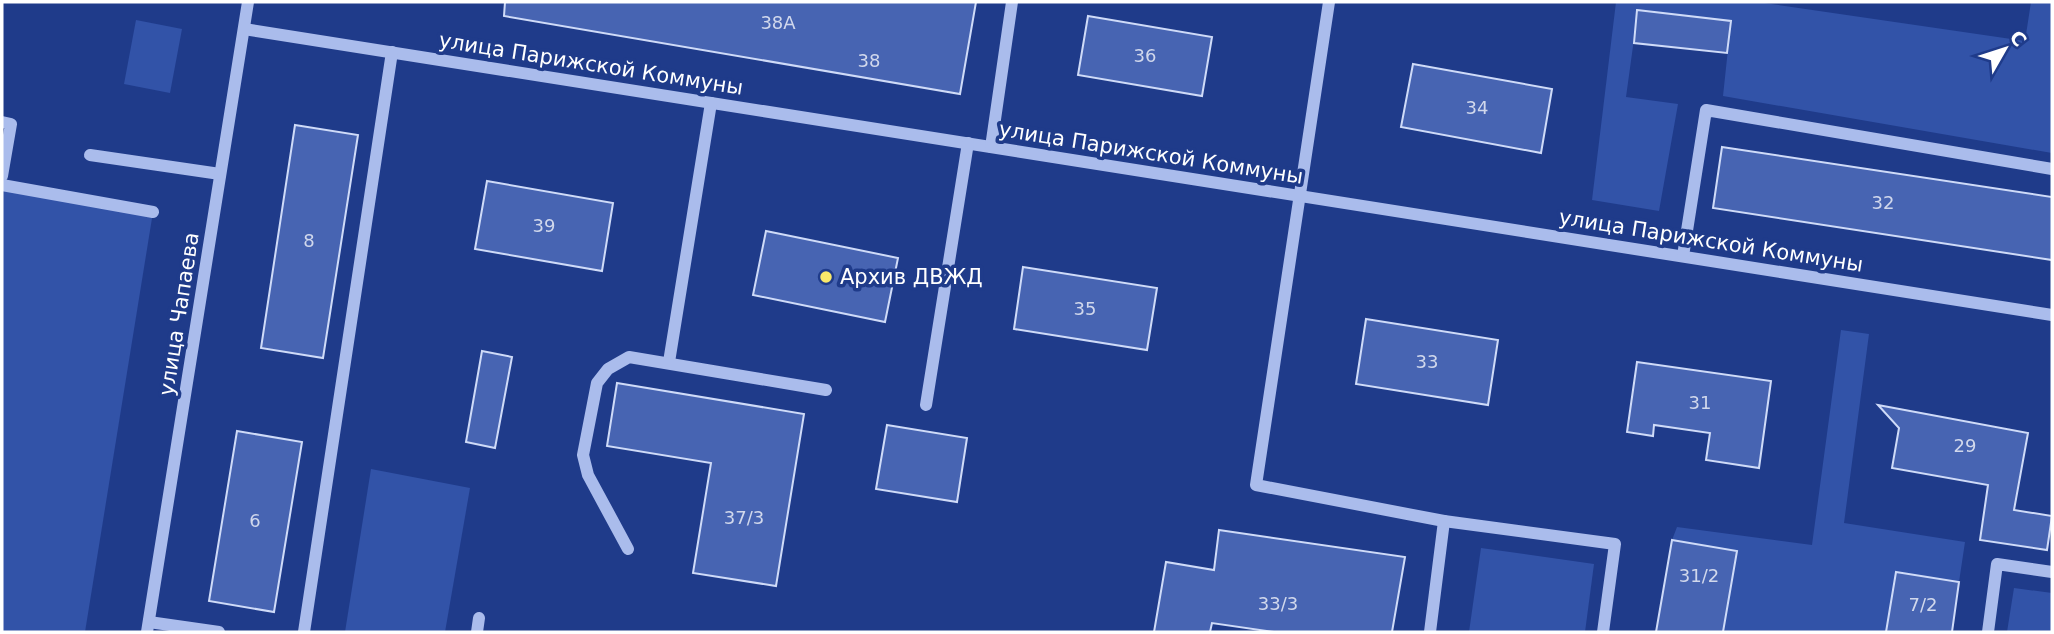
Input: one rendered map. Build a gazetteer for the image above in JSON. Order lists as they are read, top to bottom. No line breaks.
{"streets":{"street":["улица Парижской Коммуны","улица Чапаева"]},"crossings":[["улица Парижской Коммуны","улица Чапаева"]],"places":["Архив ДВЖД"],"house_numbers":["38А","36","38","34","32","39","8","35","33","31","29","37/3","6","31/2","33/3","7/2"],"north":"top right"}
